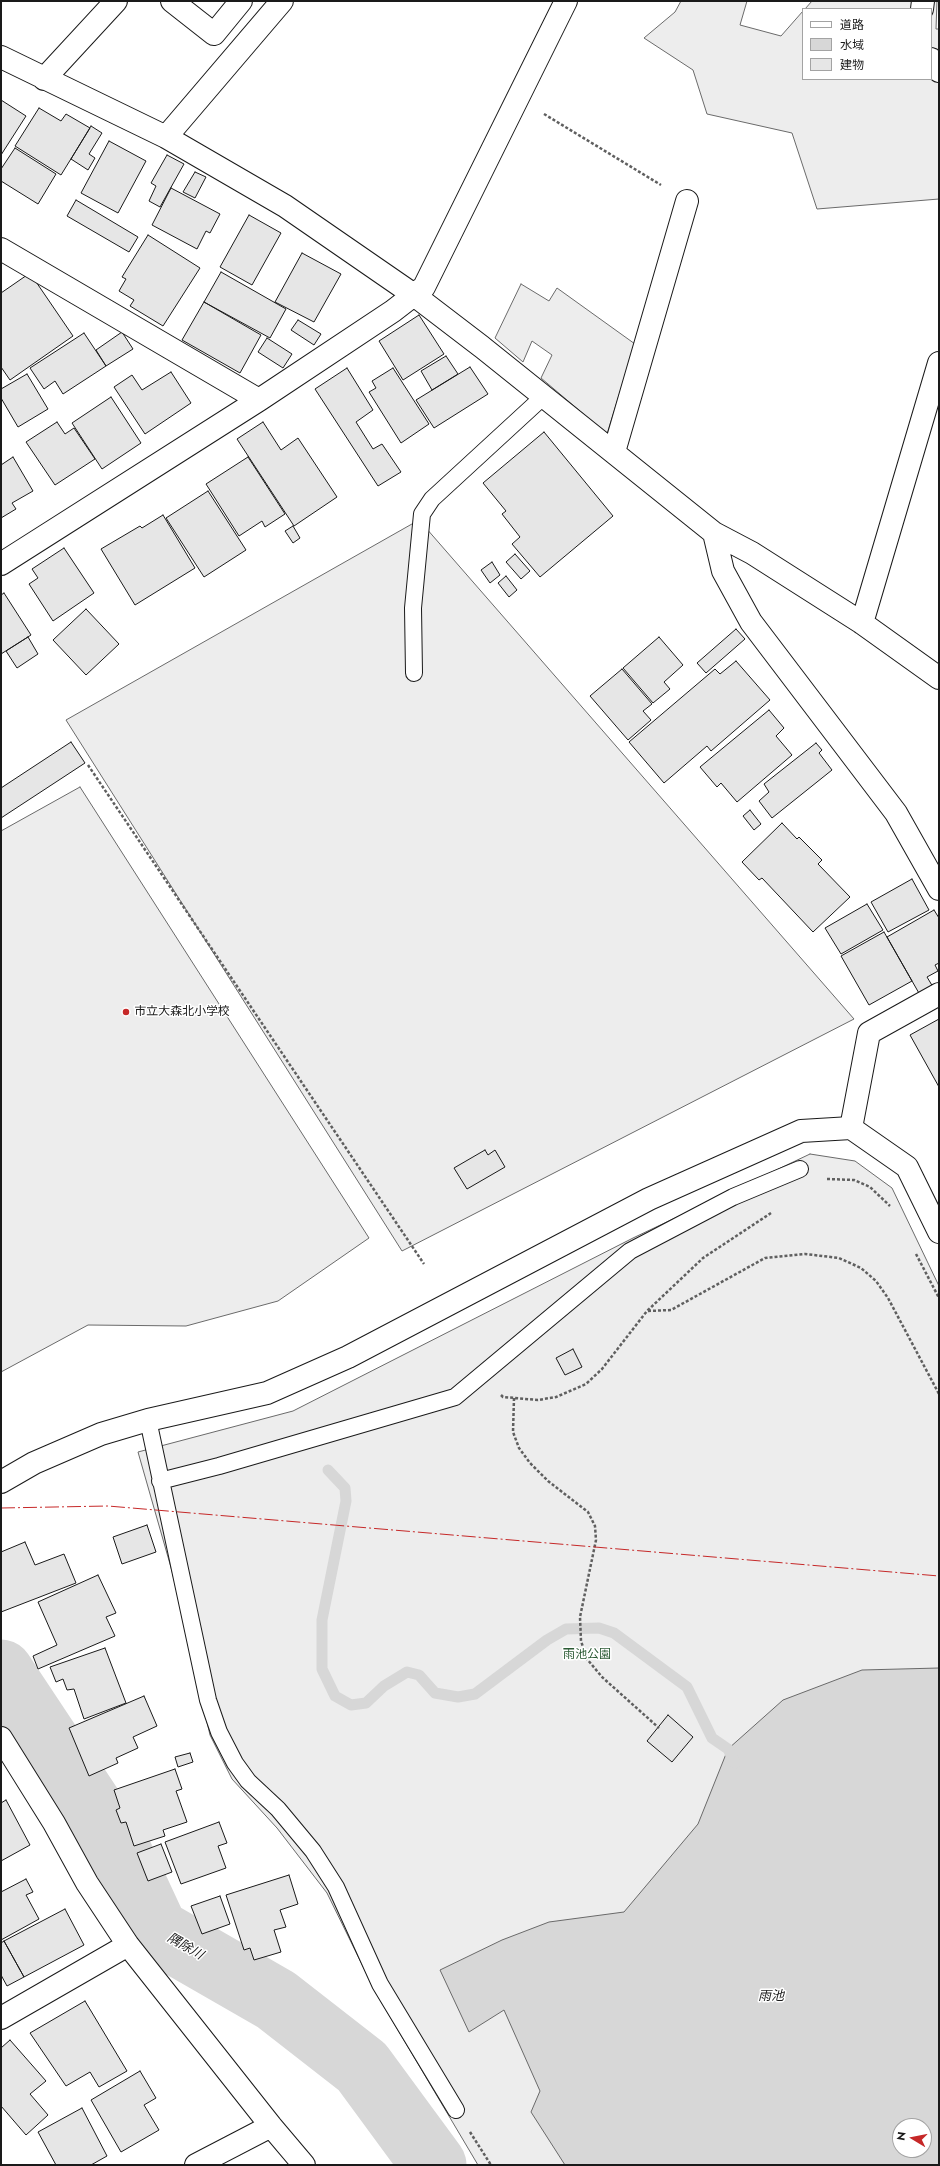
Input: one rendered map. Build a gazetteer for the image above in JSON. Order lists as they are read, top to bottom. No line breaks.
{"water":["隅除川","雨池"],"parks":["雨池公園"],"places":["市立大森北小学校"],"legend":["道路","水域","建物"],"north":"left"}
